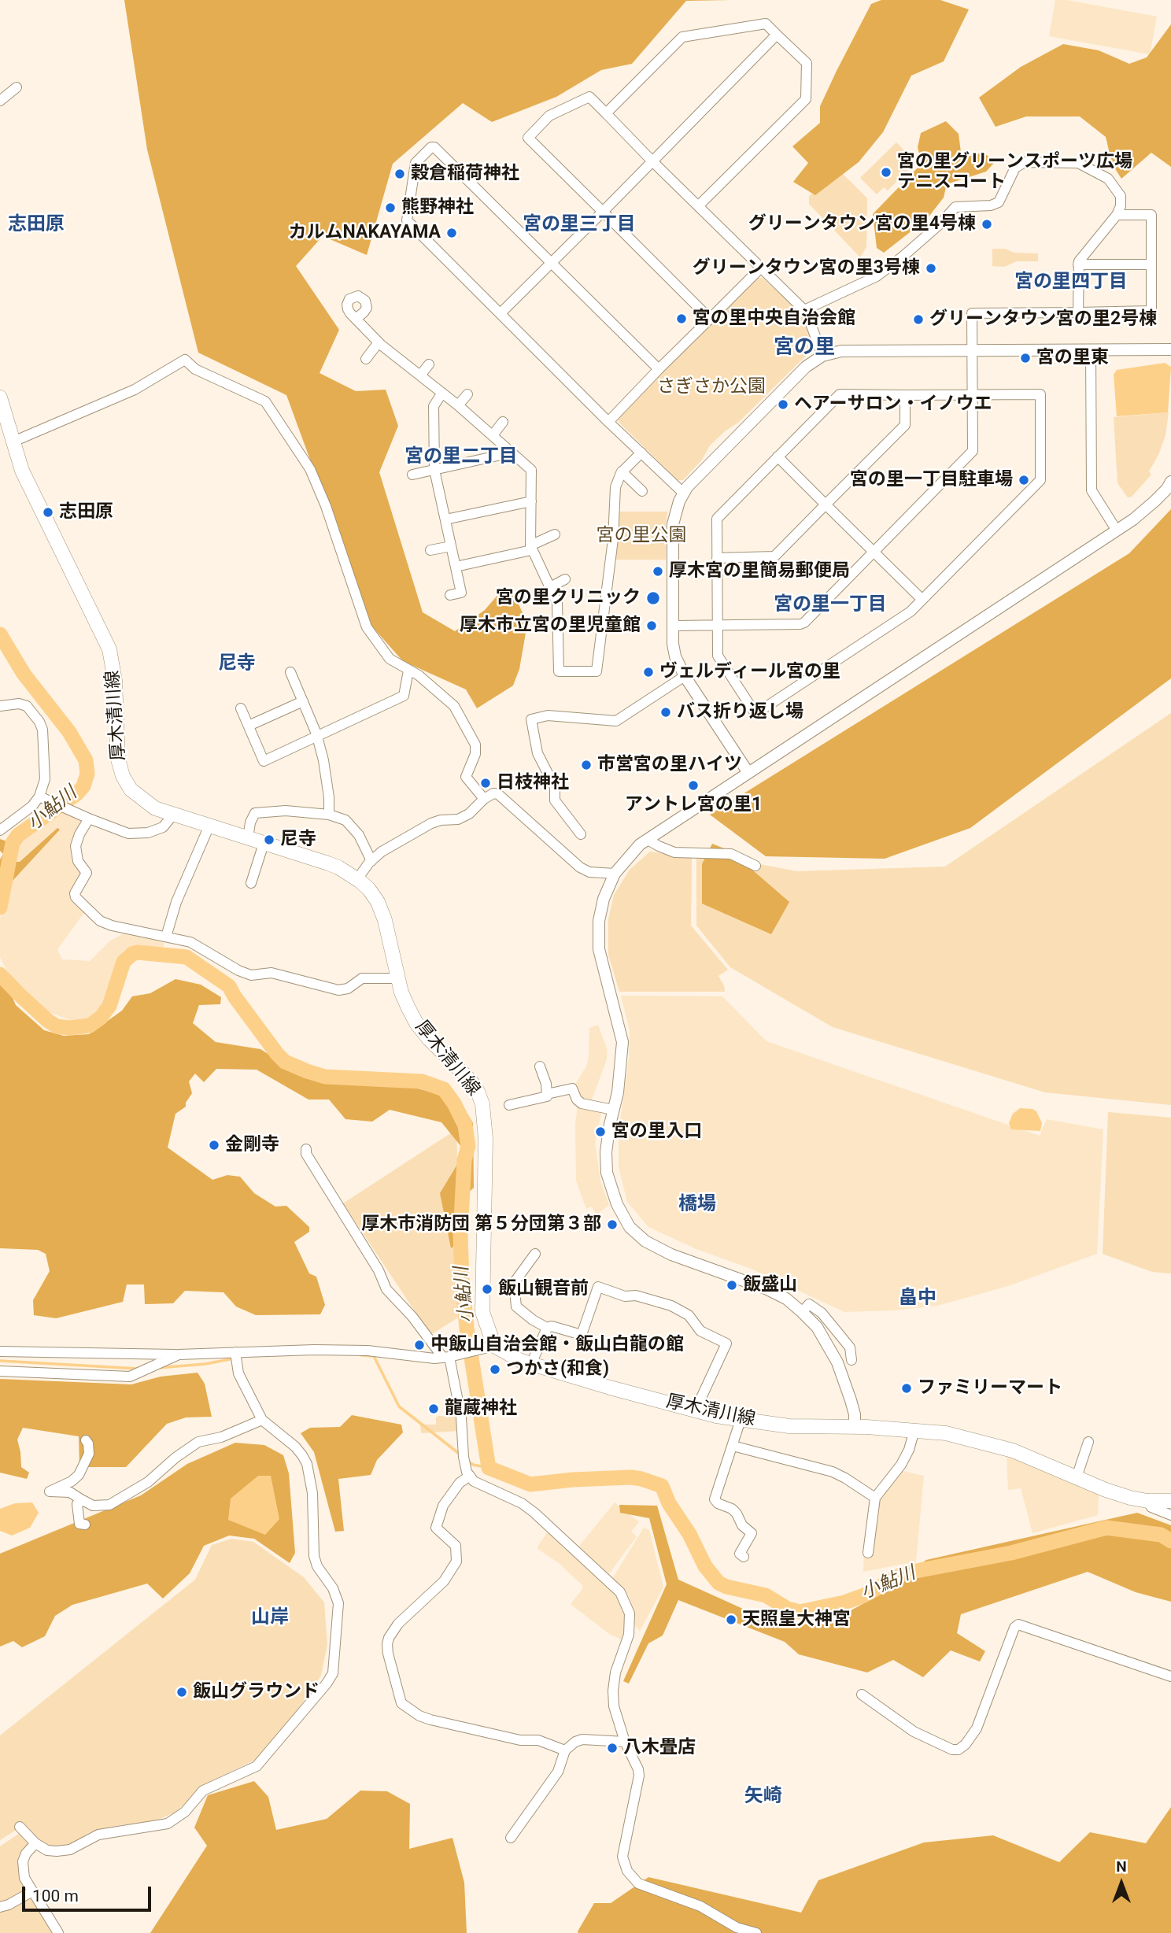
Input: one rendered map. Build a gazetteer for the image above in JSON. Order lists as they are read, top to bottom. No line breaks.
{"streets":{"main road":["厚木清川線"]},"districts":["志田原","宮の里三丁目","宮の里四丁目","宮の里","宮の里二丁目","宮の里一丁目","尼寺","橋場","畠中","山岸","矢崎"],"water":["小鮎川"],"parks":["さぎさか公園","宮の里公園"],"places":["宮の里グリーンスポーツ広場 テニスコート","穀倉稲荷神社","熊野神社","グリーンタウン宮の里4号棟","カルムNAKAYAMA","グリーンタウン宮の里3号棟","宮の里中央自治会館","グリーンタウン宮の里2号棟","宮の里東","ヘアーサロン・イノウエ","宮の里一丁目駐車場","志田原","厚木宮の里簡易郵便局","宮の里クリニック","厚木市立宮の里児童館","ヴェルディール宮の里","バス折り返し場","市営宮の里ハイツ","日枝神社","アントレ宮の里1","尼寺","宮の里入口","金剛寺","厚木市消防団 第５分団第３部","飯盛山","飯山観音前","中飯山自治会館・飯山白龍の館","つかさ(和食)","ファミリーマート","龍蔵神社","天照皇大神宮","飯山グラウンド","八木畳店"],"scale_bar":"100 m","north":"top"}
